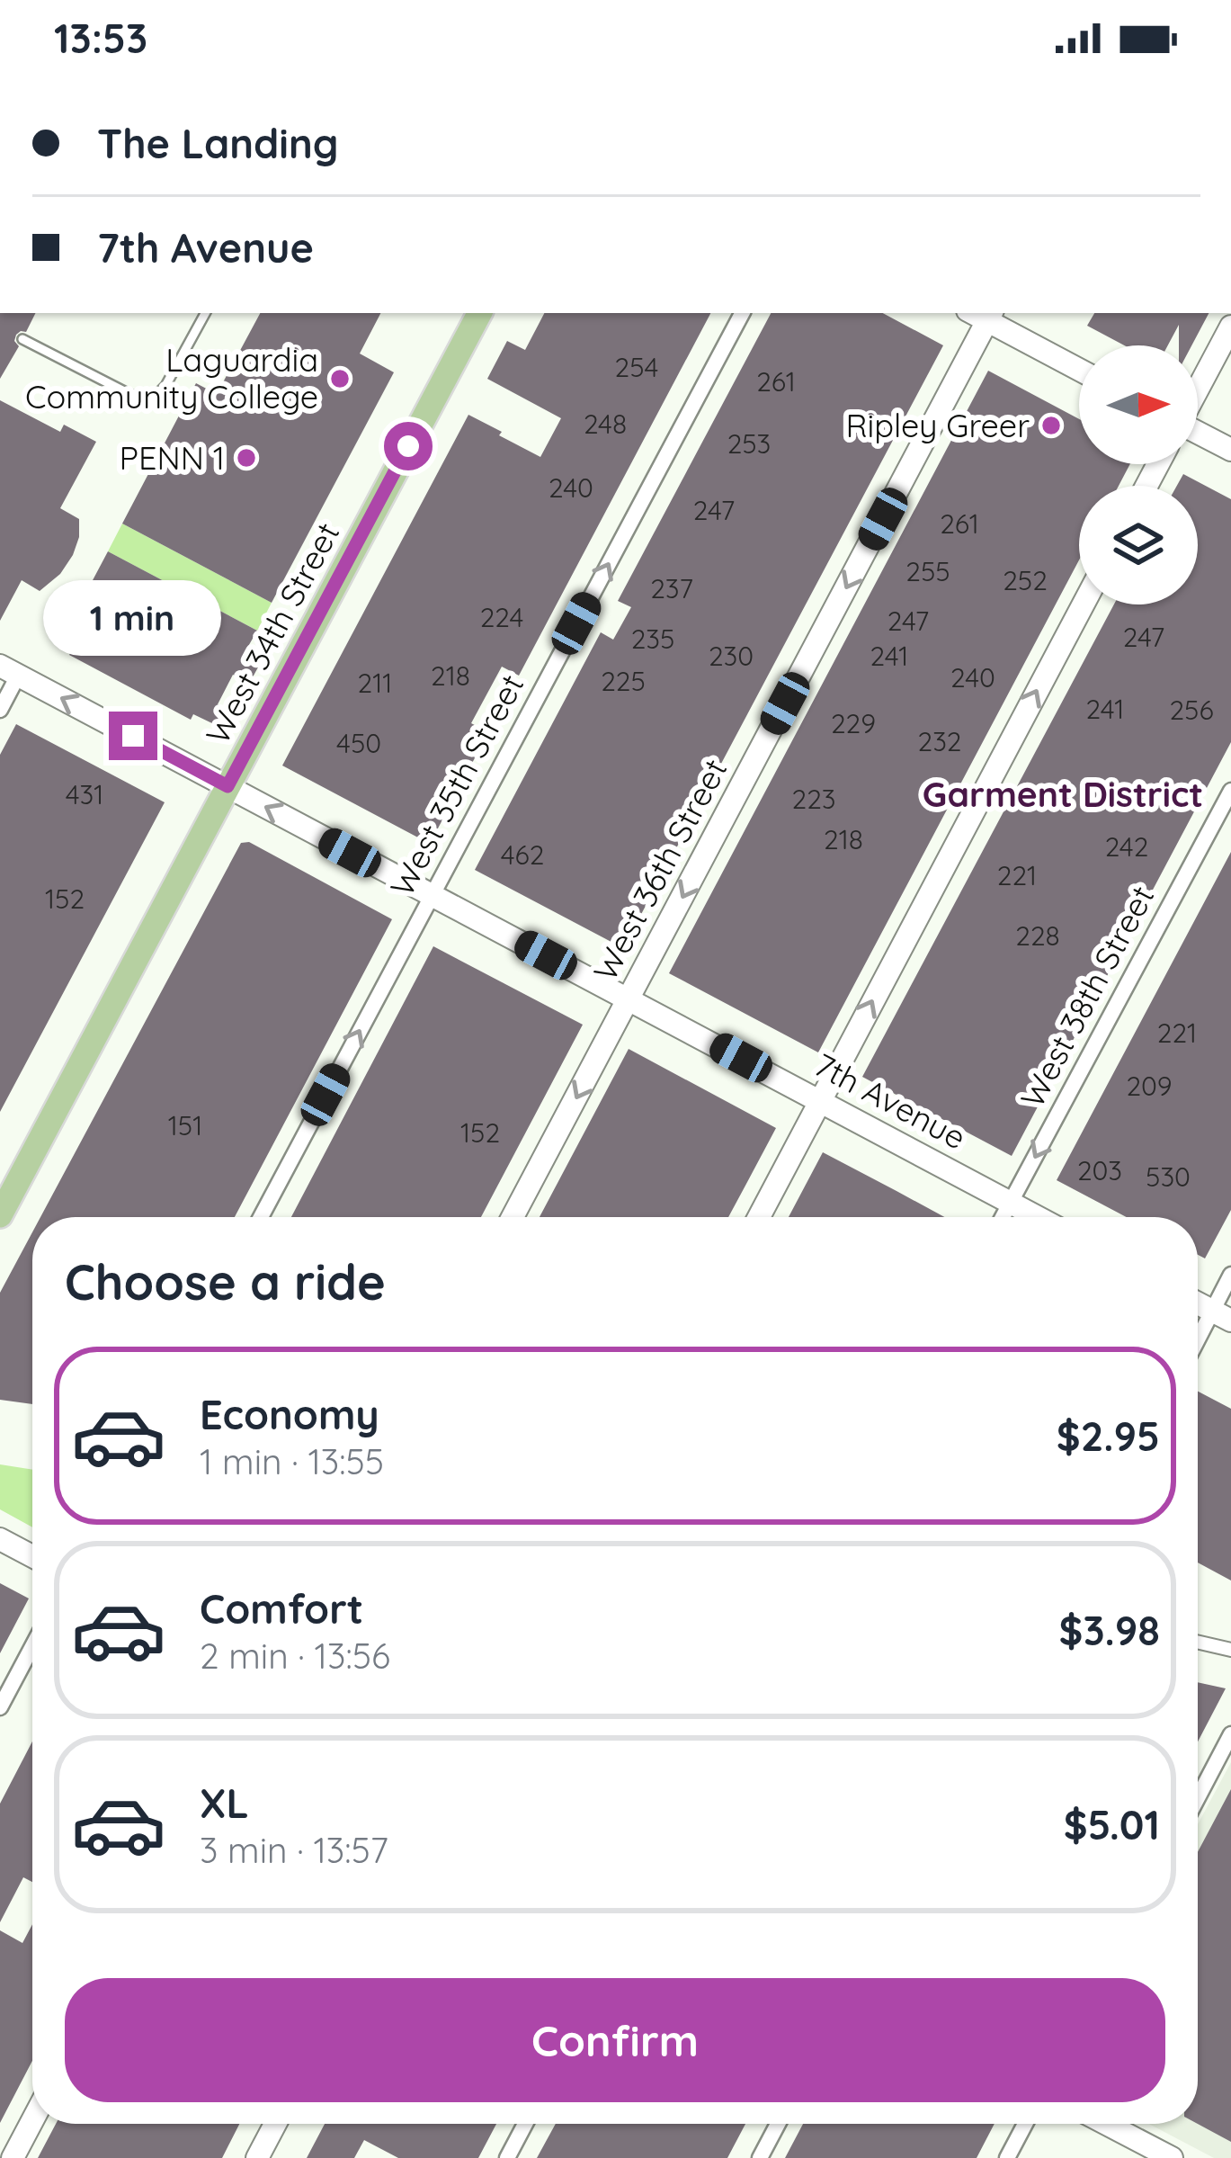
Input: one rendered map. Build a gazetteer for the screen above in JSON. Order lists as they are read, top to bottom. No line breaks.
{"streets":{"main road":["West 34th Street","West 36th Street","7th Avenue"],"street":["West 35th Street","West 38th Street"]},"crossings":[["West 34th Street","7th Avenue"],["West 35th Street","7th Avenue"],["West 36th Street","7th Avenue"],["West 38th Street","7th Avenue"]],"one_way":["West 35th Street","West 36th Street","West 38th Street","7th Avenue"],"districts":["Garment District"],"places":["Laguardia Community College","Ripley Greer","PENN 1"],"house_numbers":["254","261","248","253","240","247","261","255","252","237","224","247","247","235","230","241","218","240","225","211","241","256","229","232","450","431","223","218","242","462","221","152","228","221","209","151","152","203","530"],"north":"right","page":{"status":"13:53","banner":["The Landing","7th Avenue"],"bubble":"1 min","heading":"Choose a ride","list":[{"name":"Economy","note":"1 min · 13:55","value":"$2.95"},{"name":"Comfort","note":"2 min · 13:56","value":"$3.98"},{"name":"XL","note":"3 min · 13:57","value":"$5.01"}],"buttons":"Confirm"}}
